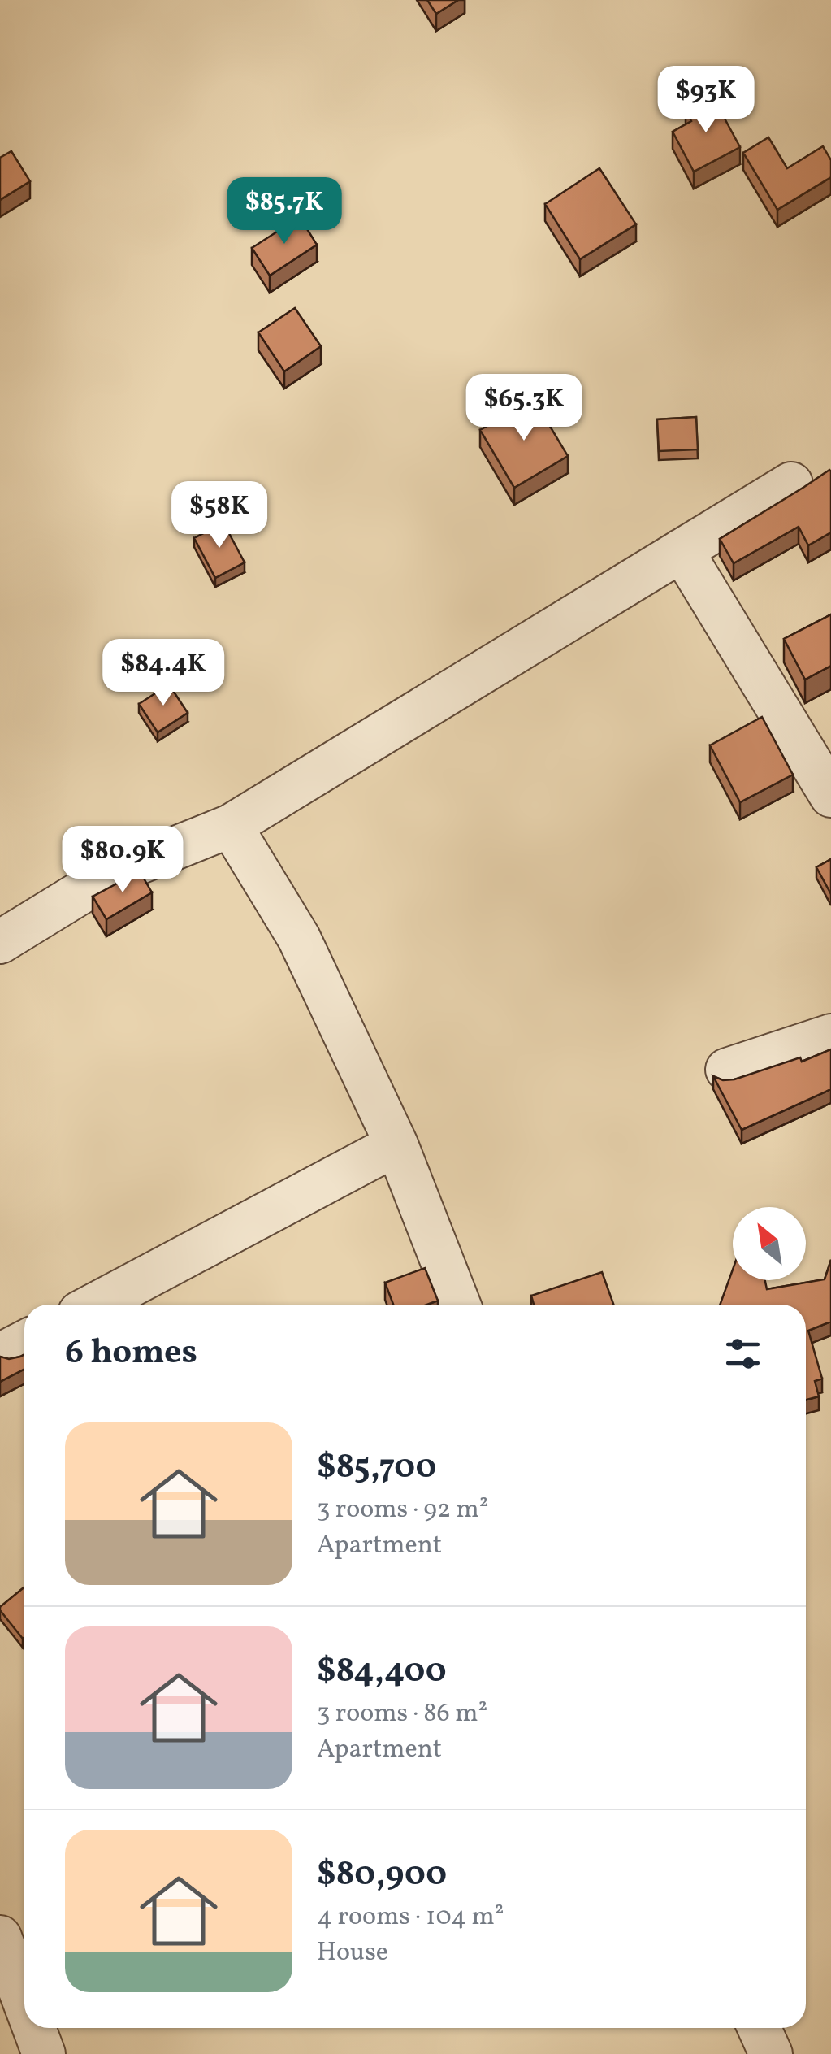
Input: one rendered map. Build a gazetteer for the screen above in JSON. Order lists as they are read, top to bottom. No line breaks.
{"north":"top left","page":{"price":["$93K","$85.7K","$65.3K","$58K","$84.4K","$80.9K"],"heading":"6 homes","list":[{"name":"$85,700","note":"3 rooms · 92 m² · Apartment"},{"name":"$84,400","note":"3 rooms · 86 m² · Apartment"},{"name":"$80,900","note":"4 rooms · 104 m² · House"}]}}
